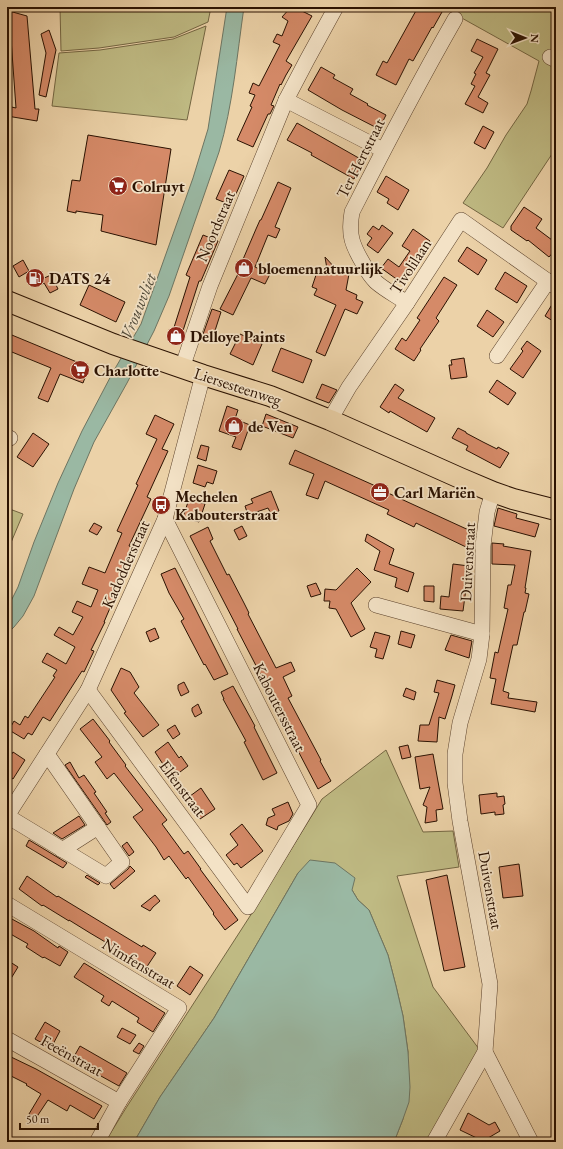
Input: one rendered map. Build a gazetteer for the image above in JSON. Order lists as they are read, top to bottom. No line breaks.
{"streets":{"main road":["Liersesteenweg"],"street":["Ter Hertstraat","Noordstraat","Tivolilaan","Duivenstraat","Kadodderstraat","Kaboutersstraat","Elfenstraat","Nimfenstraat","Feeënstraat"]},"crossings":[["Ter Hertstraat","Tivolilaan"],["Noordstraat","Liersesteenweg"],["Tivolilaan","Liersesteenweg"],["Liersesteenweg","Duivenstraat"],["Liersesteenweg","Kadodderstraat"],["Kadodderstraat","Kaboutersstraat"],["Kadodderstraat","Elfenstraat"],["Kaboutersstraat","Elfenstraat"],["Nimfenstraat","Feeënstraat"]],"water":["Vrouwvliet"],"places":{"supermarket":["Colruyt","Charlotte"],"shop":["bloemennatuurlijk","Delloye Paints","de Ven"],"fuel station":["DATS 24"],"office":["Carl Mariën"],"bus stop":["Mechelen Kabouterstraat"]},"scale_bar":"50 m","north":"right"}
